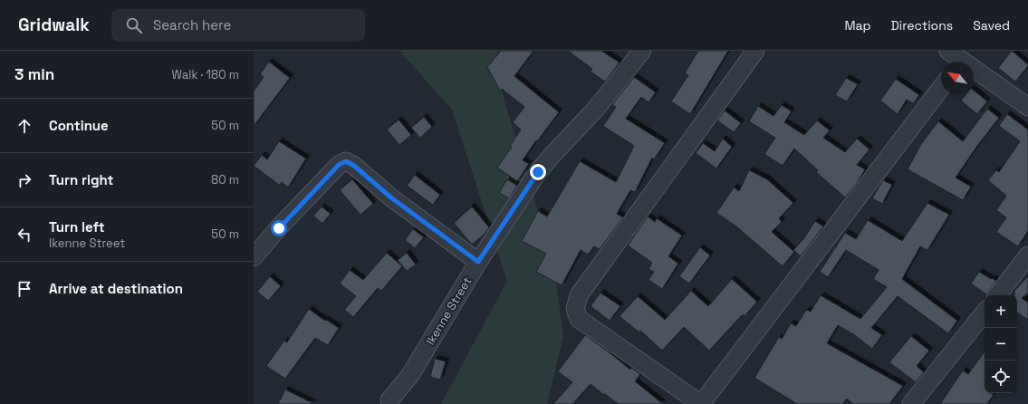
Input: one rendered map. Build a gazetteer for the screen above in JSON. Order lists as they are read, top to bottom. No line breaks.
{"streets":{"street":["Ikenne Street"]},"north":"top left","page":{"header":"Gridwalk","search":"Search here","nav":["Map","Directions","Saved"],"heading":["3 min","Walk · 180 m"],"list":[["Continue","50 m"],["Turn right","80 m"],["Turn left","Ikenne Street","50 m"],"Arrive at destination"],"map_buttons":["+","−"]}}
